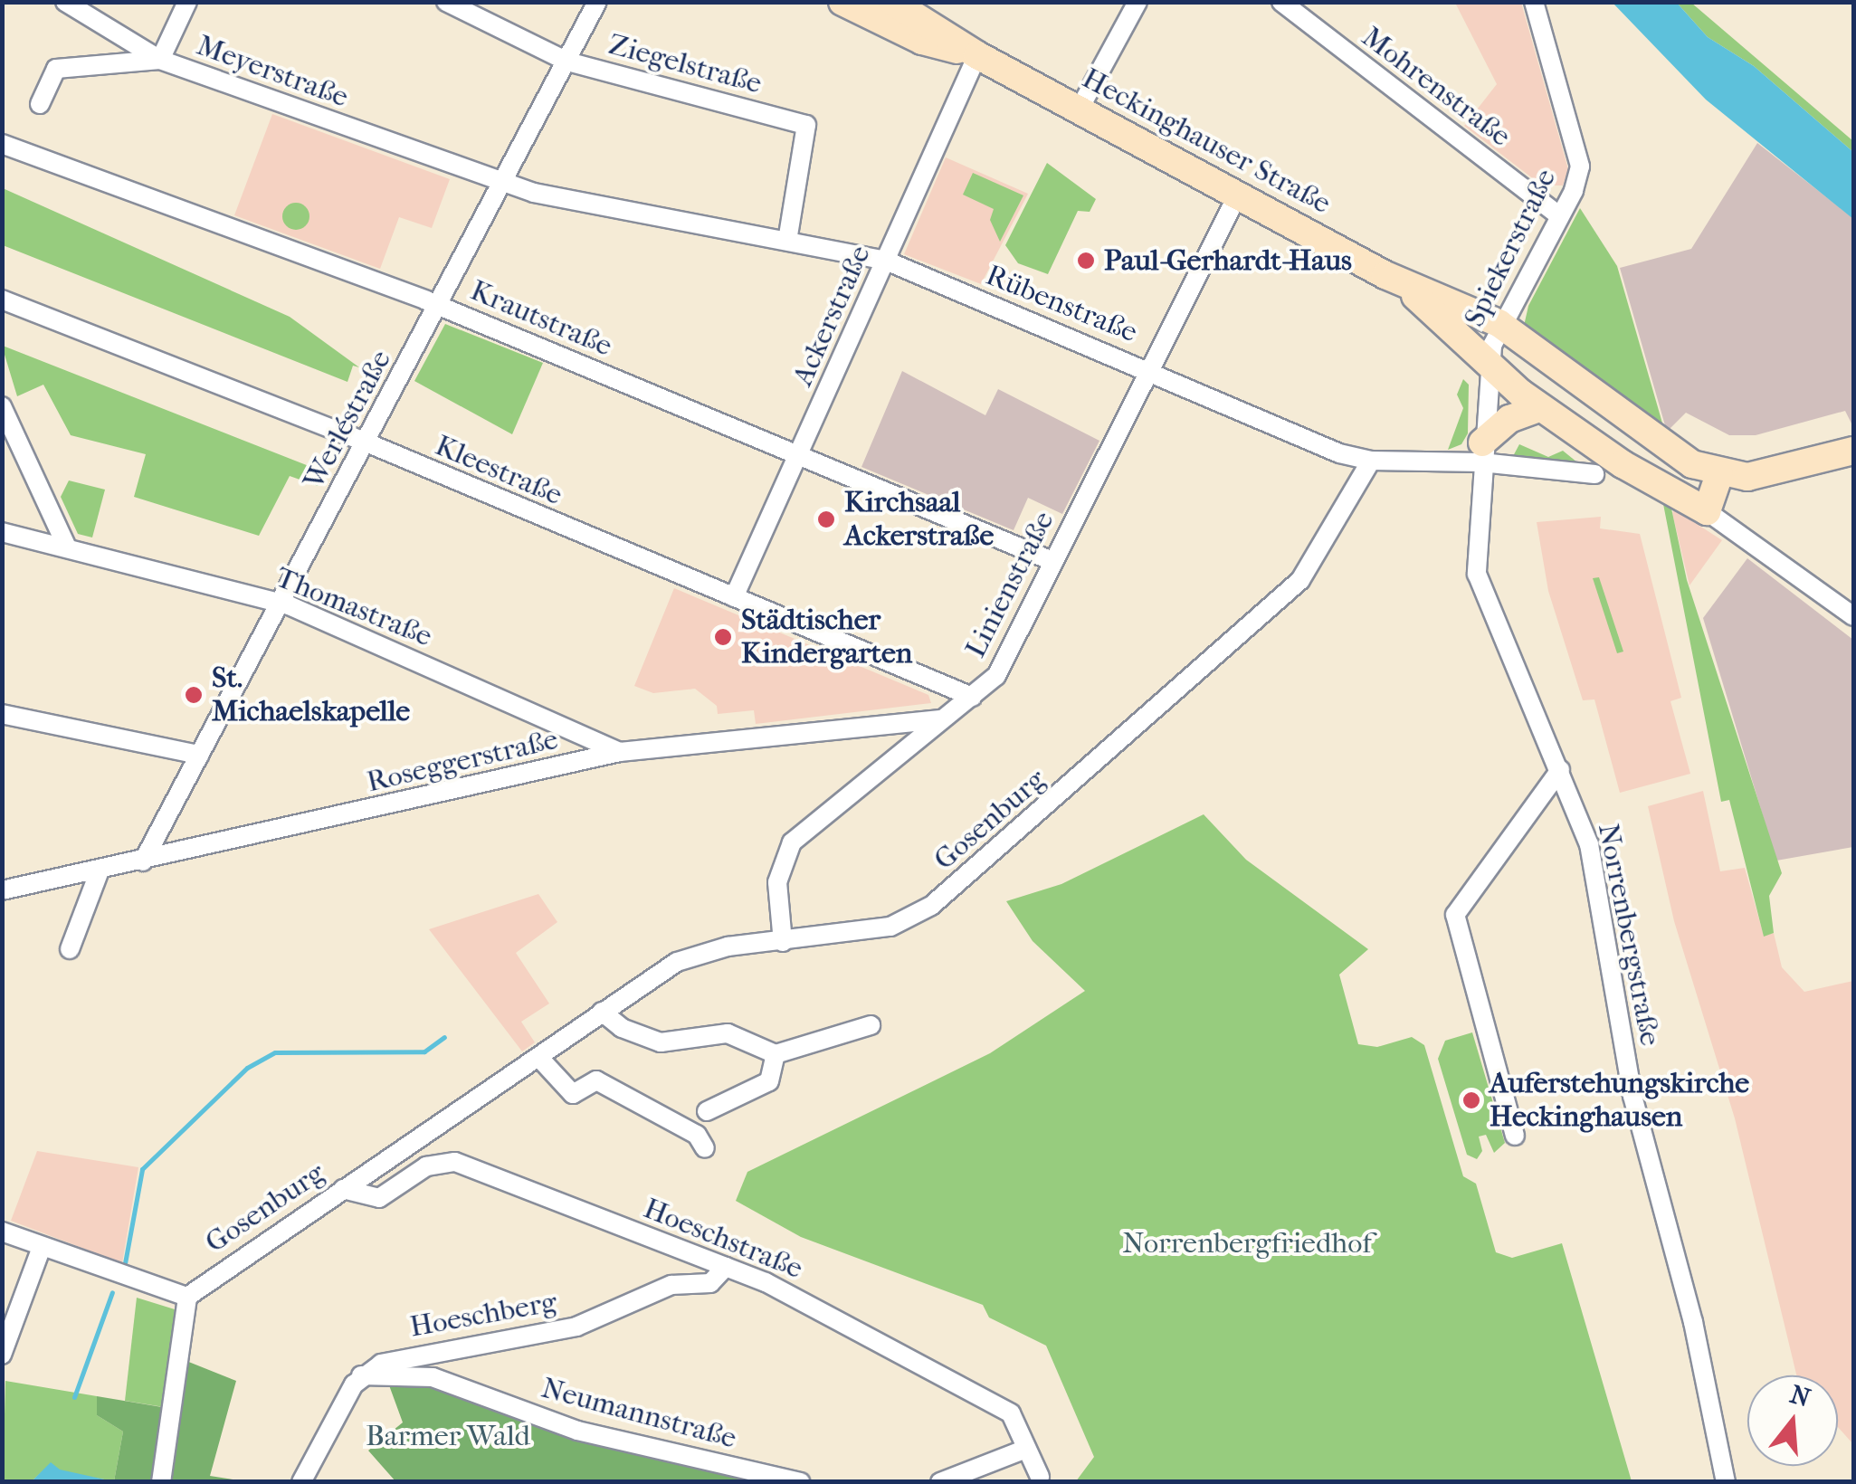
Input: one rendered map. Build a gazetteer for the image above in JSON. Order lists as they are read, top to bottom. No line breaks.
{"streets":{"main road":["Heckinghauser Straße"],"street":["Ziegelstraße","Meyerstraße","Mohrenstraße","Spiekerstraße","Rübenstraße","Ackerstraße","Krautstraße","Werléstraße","Kleestraße","Linienstraße","Thomastraße","Roseggerstraße","Gosenburg","Norrenbergstraße","Hoeschstraße","Hoeschberg","Neumannstraße"]},"crossings":[["Ziegelstraße","Rübenstraße"],["Ziegelstraße","Werléstraße"],["Meyerstraße","Rübenstraße"],["Meyerstraße","Werléstraße"],["Mohrenstraße","Spiekerstraße"],["Heckinghauser Straße","Spiekerstraße"],["Heckinghauser Straße","Ackerstraße"],["Heckinghauser Straße","Linienstraße"],["Spiekerstraße","Rübenstraße"],["Spiekerstraße","Norrenbergstraße"],["Rübenstraße","Ackerstraße"],["Rübenstraße","Werléstraße"],["Rübenstraße","Linienstraße"],["Rübenstraße","Gosenburg"],["Rübenstraße","Norrenbergstraße"],["Ackerstraße","Krautstraße"],["Ackerstraße","Kleestraße"],["Krautstraße","Werléstraße"],["Krautstraße","Linienstraße"],["Werléstraße","Kleestraße"],["Werléstraße","Thomastraße"],["Werléstraße","Roseggerstraße"],["Kleestraße","Linienstraße"],["Linienstraße","Roseggerstraße"],["Linienstraße","Gosenburg"],["Thomastraße","Roseggerstraße"],["Gosenburg","Hoeschstraße"],["Hoeschstraße","Hoeschberg"],["Hoeschberg","Neumannstraße"]],"parks":["Norrenbergfriedhof","Barmer Wald"],"places":["Paul-Gerhardt-Haus","Kirchsaal Ackerstraße","Städtischer Kindergarten","St. Michaelskapelle","Auferstehungskirche Heckinghausen"],"north":"top"}
